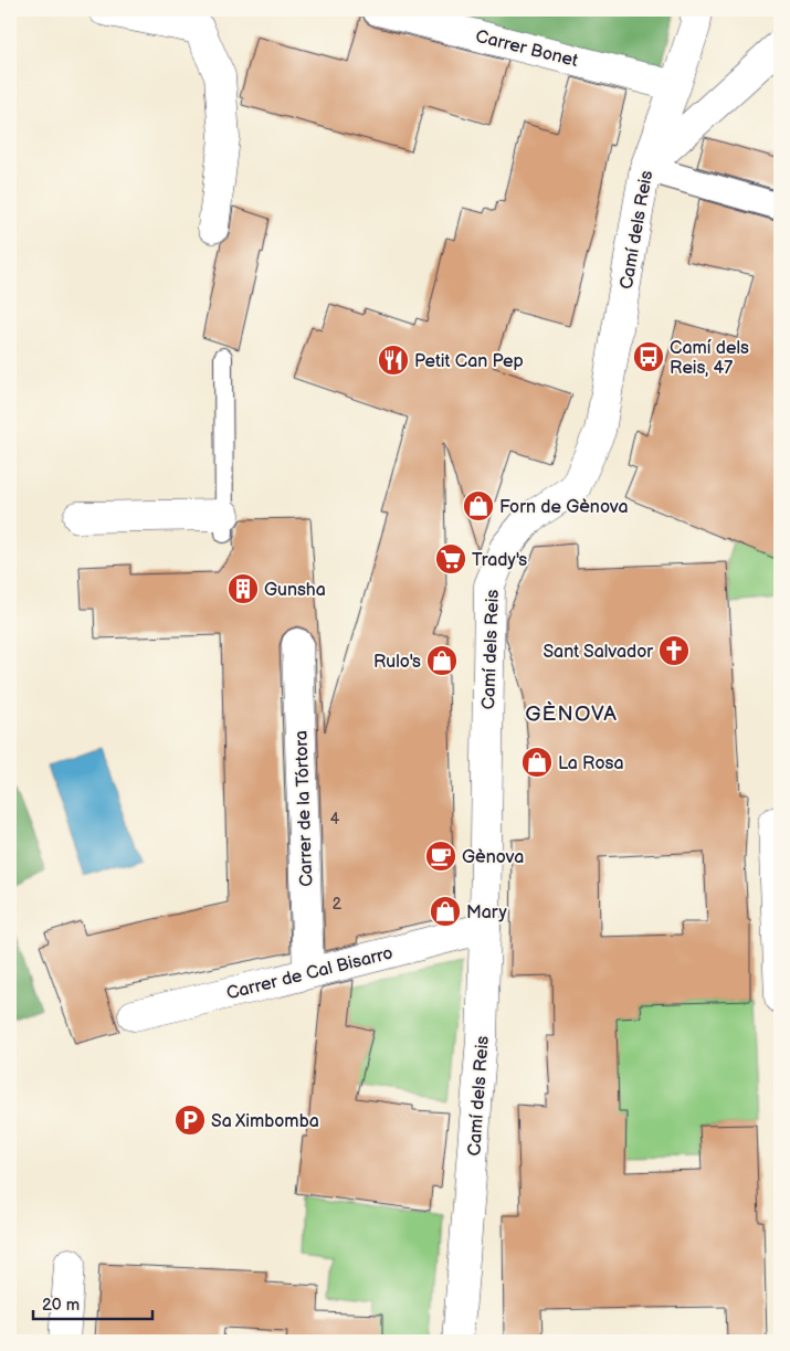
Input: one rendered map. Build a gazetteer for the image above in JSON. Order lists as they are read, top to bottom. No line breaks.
{"streets":{"street":["Carrer Bonet","Camí dels Reis","Carrer de la Tórtora","Carrer de Cal Bisarro"]},"crossings":[["Carrer Bonet","Camí dels Reis"],["Camí dels Reis","Carrer de Cal Bisarro"],["Carrer de la Tórtora","Carrer de Cal Bisarro"]],"districts":["GÈNOVA"],"places":{"bus stop":["Camí dels Reis, 47"],"restaurant":["Petit Can Pep"],"shop":["Forn de Gènova","Rulo's","La Rosa","Mary"],"supermarket":["Trady's"],"building":["Gunsha"],"church":["Sant Salvador"],"cafe":["Gènova"],"parking":["Sa Ximbomba"]},"house_numbers":["4","2"],"scale_bar":"20 m"}
